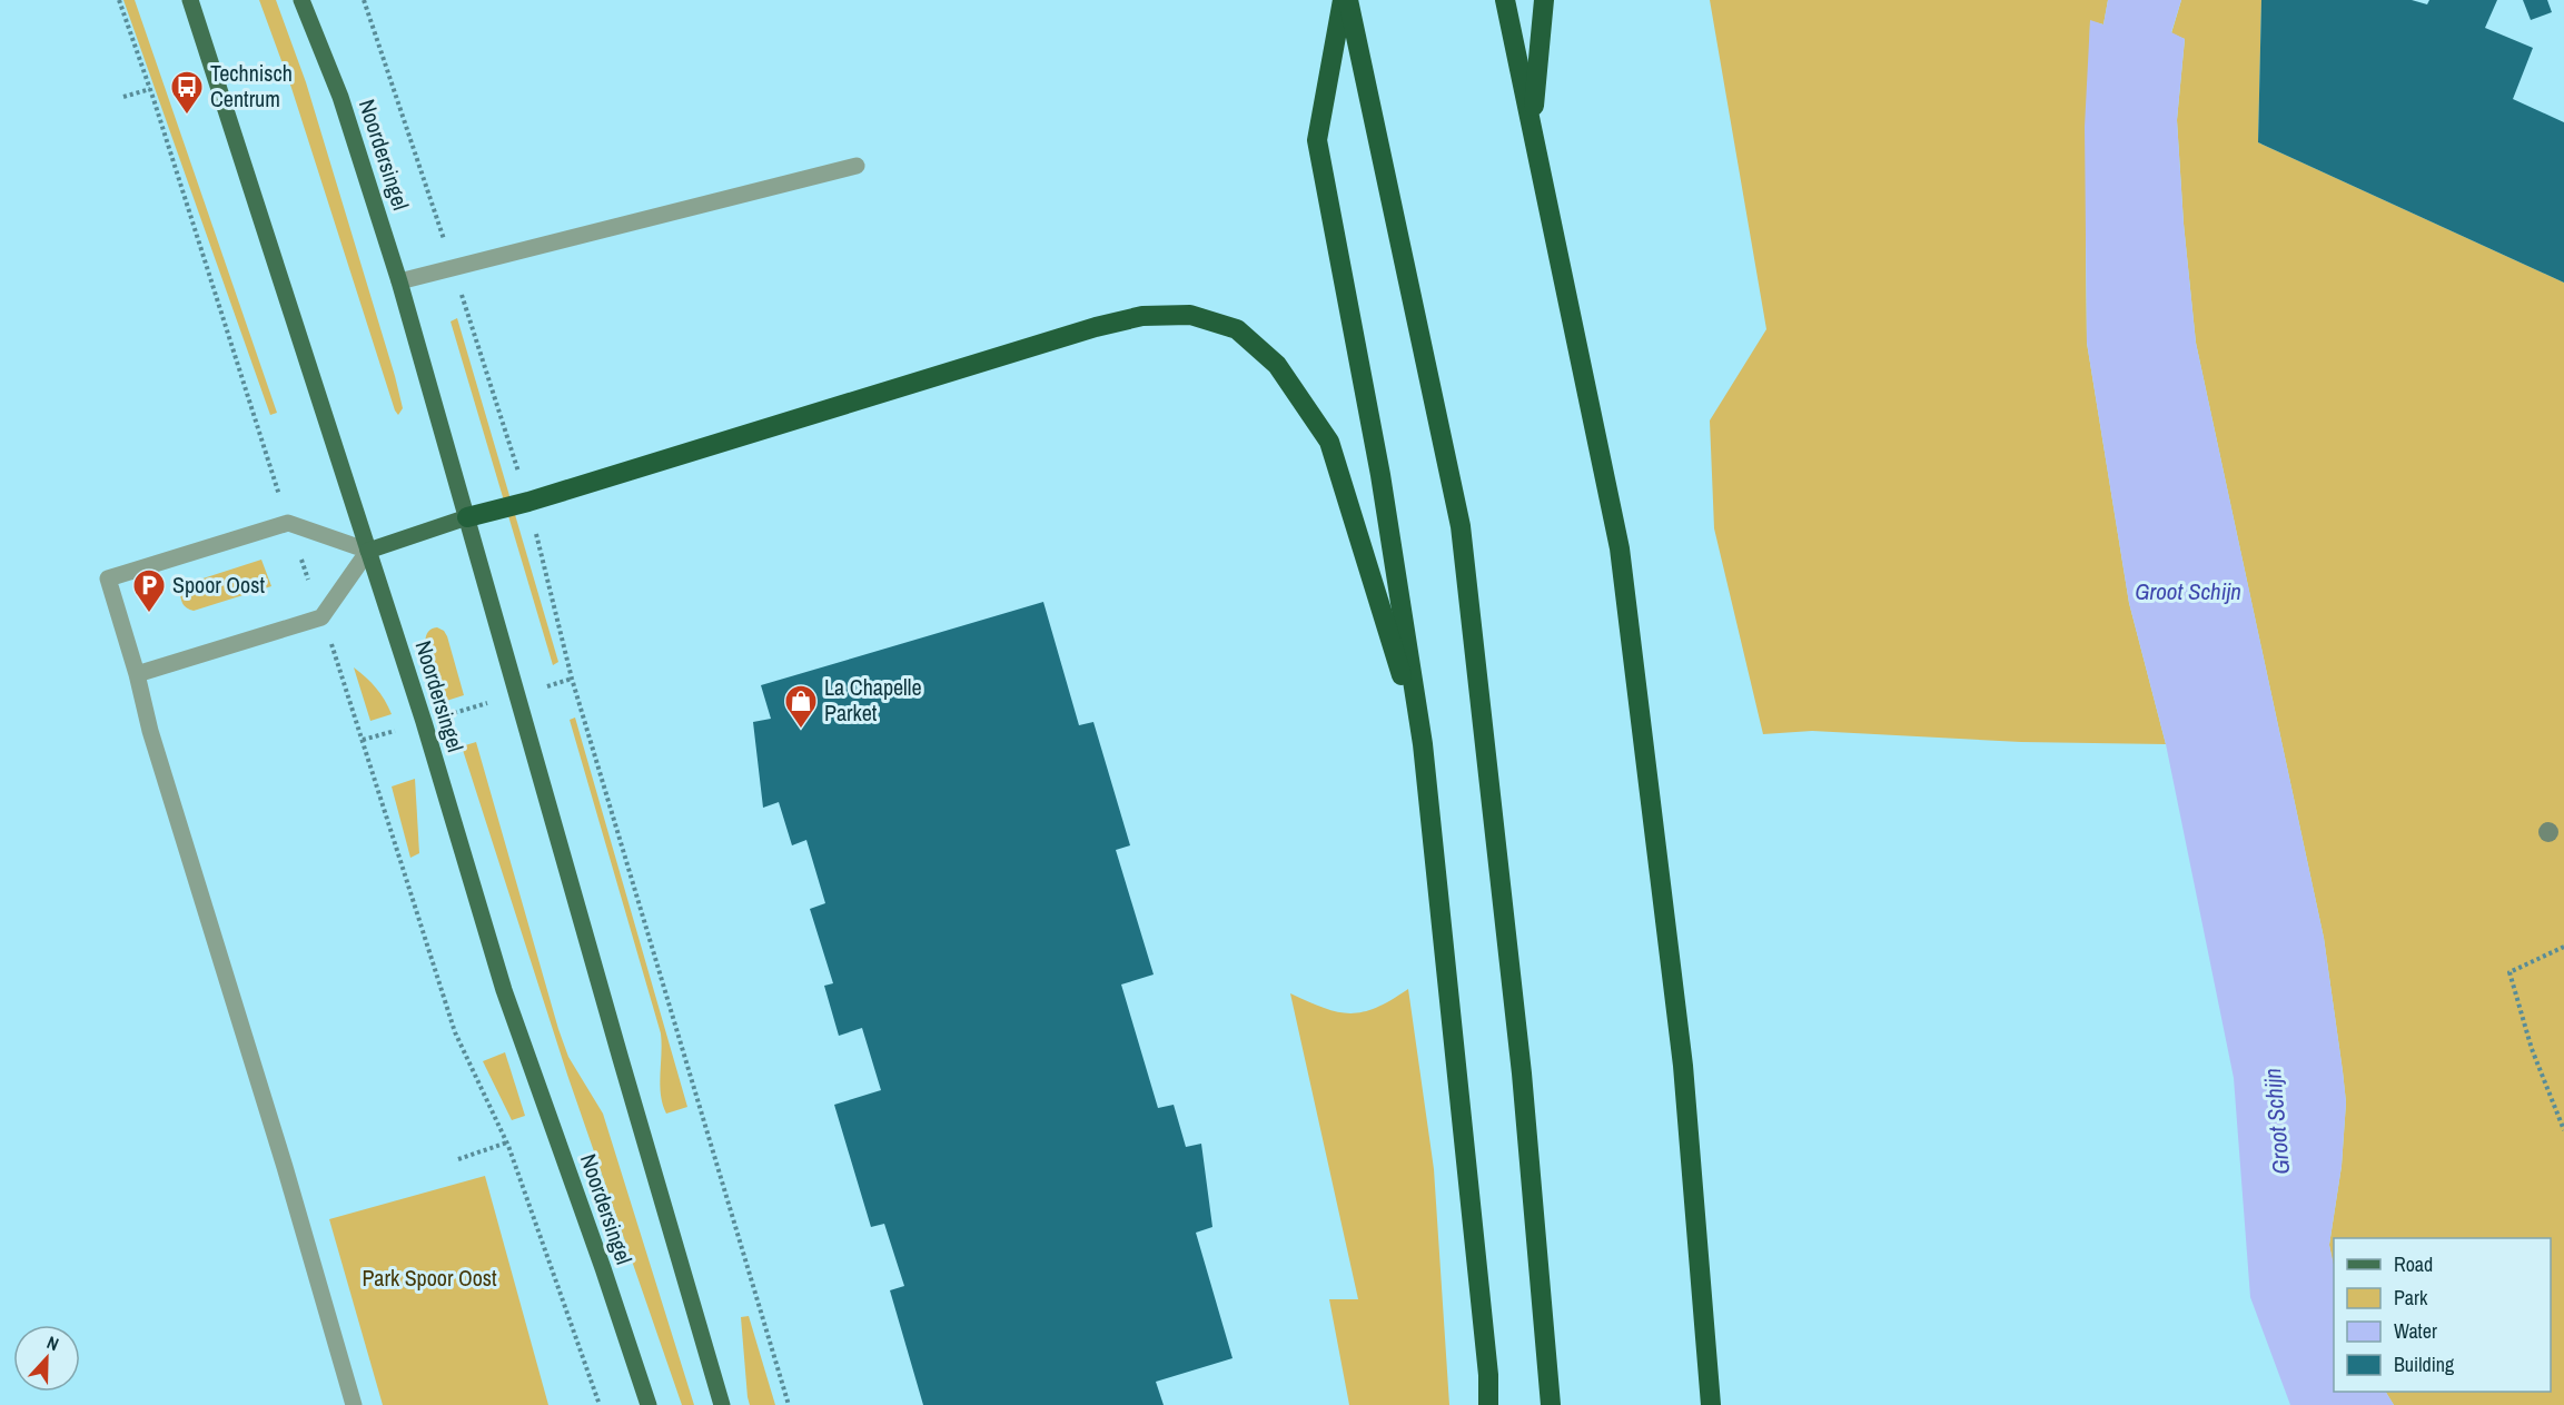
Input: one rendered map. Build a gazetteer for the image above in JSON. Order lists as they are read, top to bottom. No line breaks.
{"streets":{"main road":["Noordersingel"]},"water":["Groot Schijn"],"parks":["Park Spoor Oost"],"places":{"bus stop":["Technisch Centrum"],"parking":["Spoor Oost"],"shop":["La Chapelle Parket"]},"legend":["Road","Park","Water","Building"],"north":"top"}
